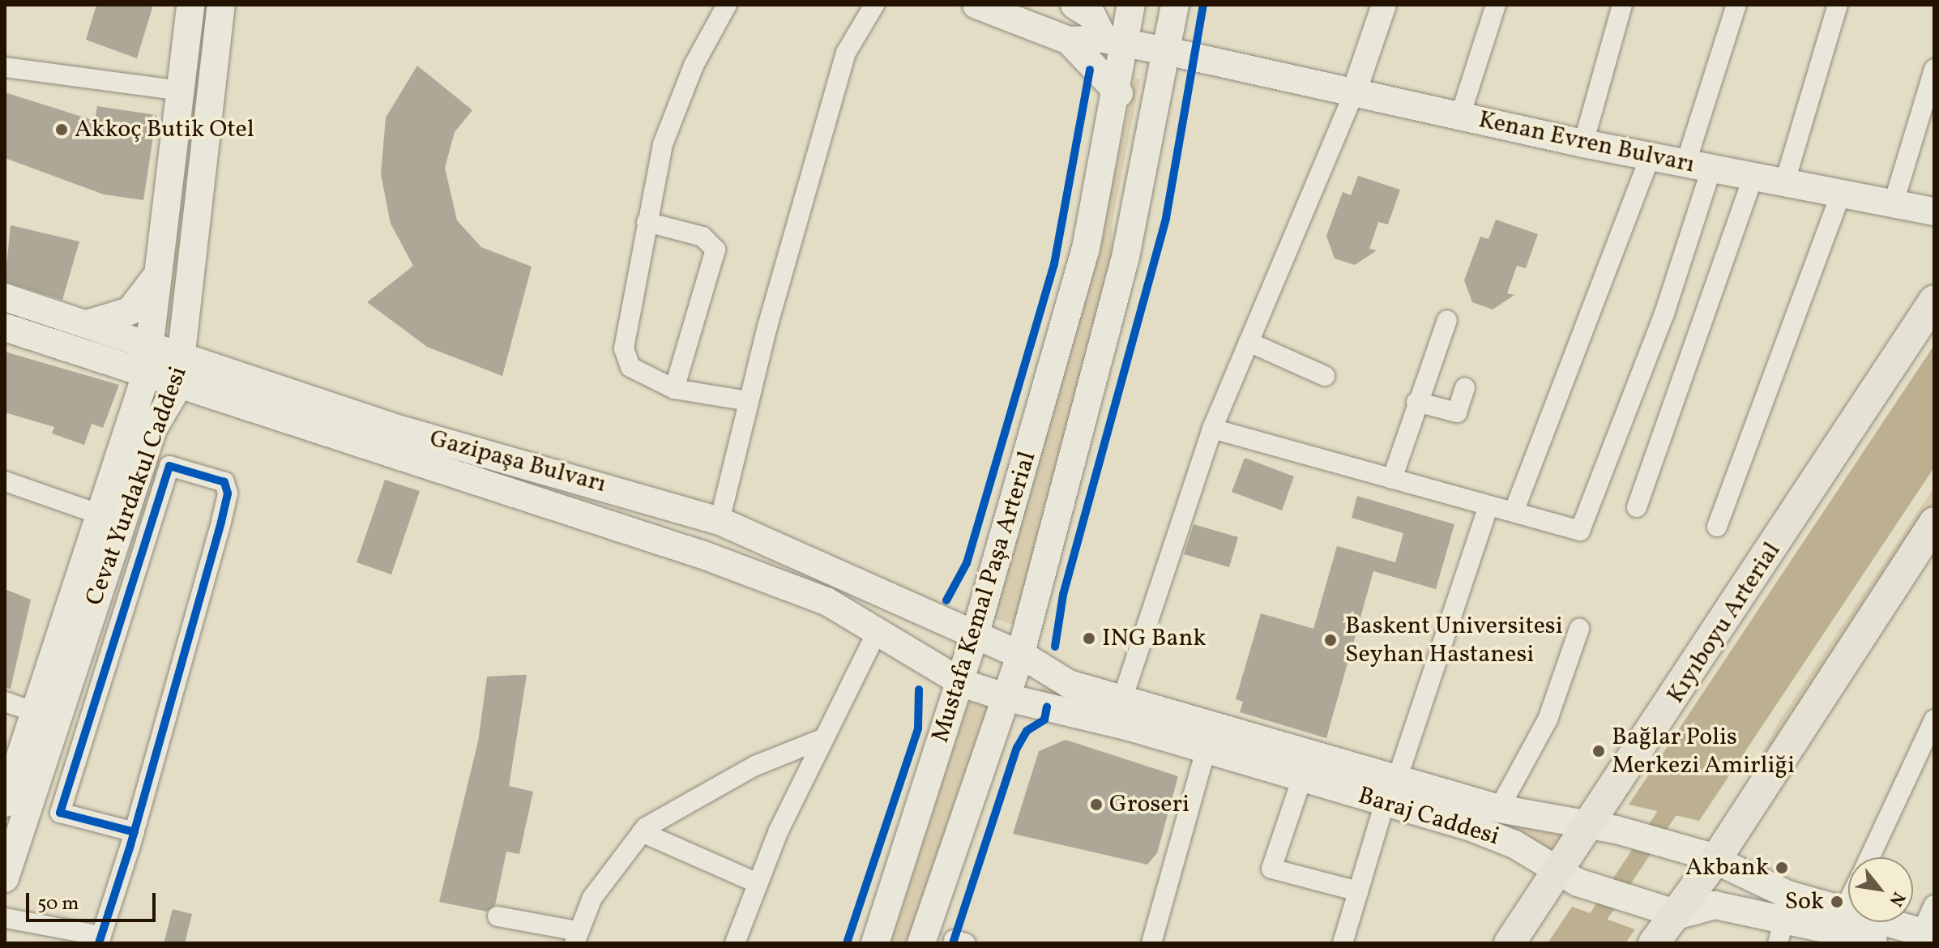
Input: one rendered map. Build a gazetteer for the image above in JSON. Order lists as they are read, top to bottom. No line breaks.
{"streets":{"main road":["Kenan Evren Bulvarı","Gazipaşa Bulvarı","Cevat Yurdakul Caddesi","Mustafa Kemal Paşa Arterial","Kıyıboyu Arterial","Baraj Caddesi"]},"crossings":[["Kenan Evren Bulvarı","Mustafa Kemal Paşa Arterial"],["Gazipaşa Bulvarı","Cevat Yurdakul Caddesi"],["Gazipaşa Bulvarı","Mustafa Kemal Paşa Arterial"],["Gazipaşa Bulvarı","Baraj Caddesi"],["Mustafa Kemal Paşa Arterial","Baraj Caddesi"],["Kıyıboyu Arterial","Baraj Caddesi"]],"places":["Akkoç Butik Otel","ING Bank","Baskent Universitesi Seyhan Hastanesi","Bağlar Polis Merkezi Amirliği","Groseri","Akbank","Sok"],"scale_bar":"50 m","north":"bottom right"}
